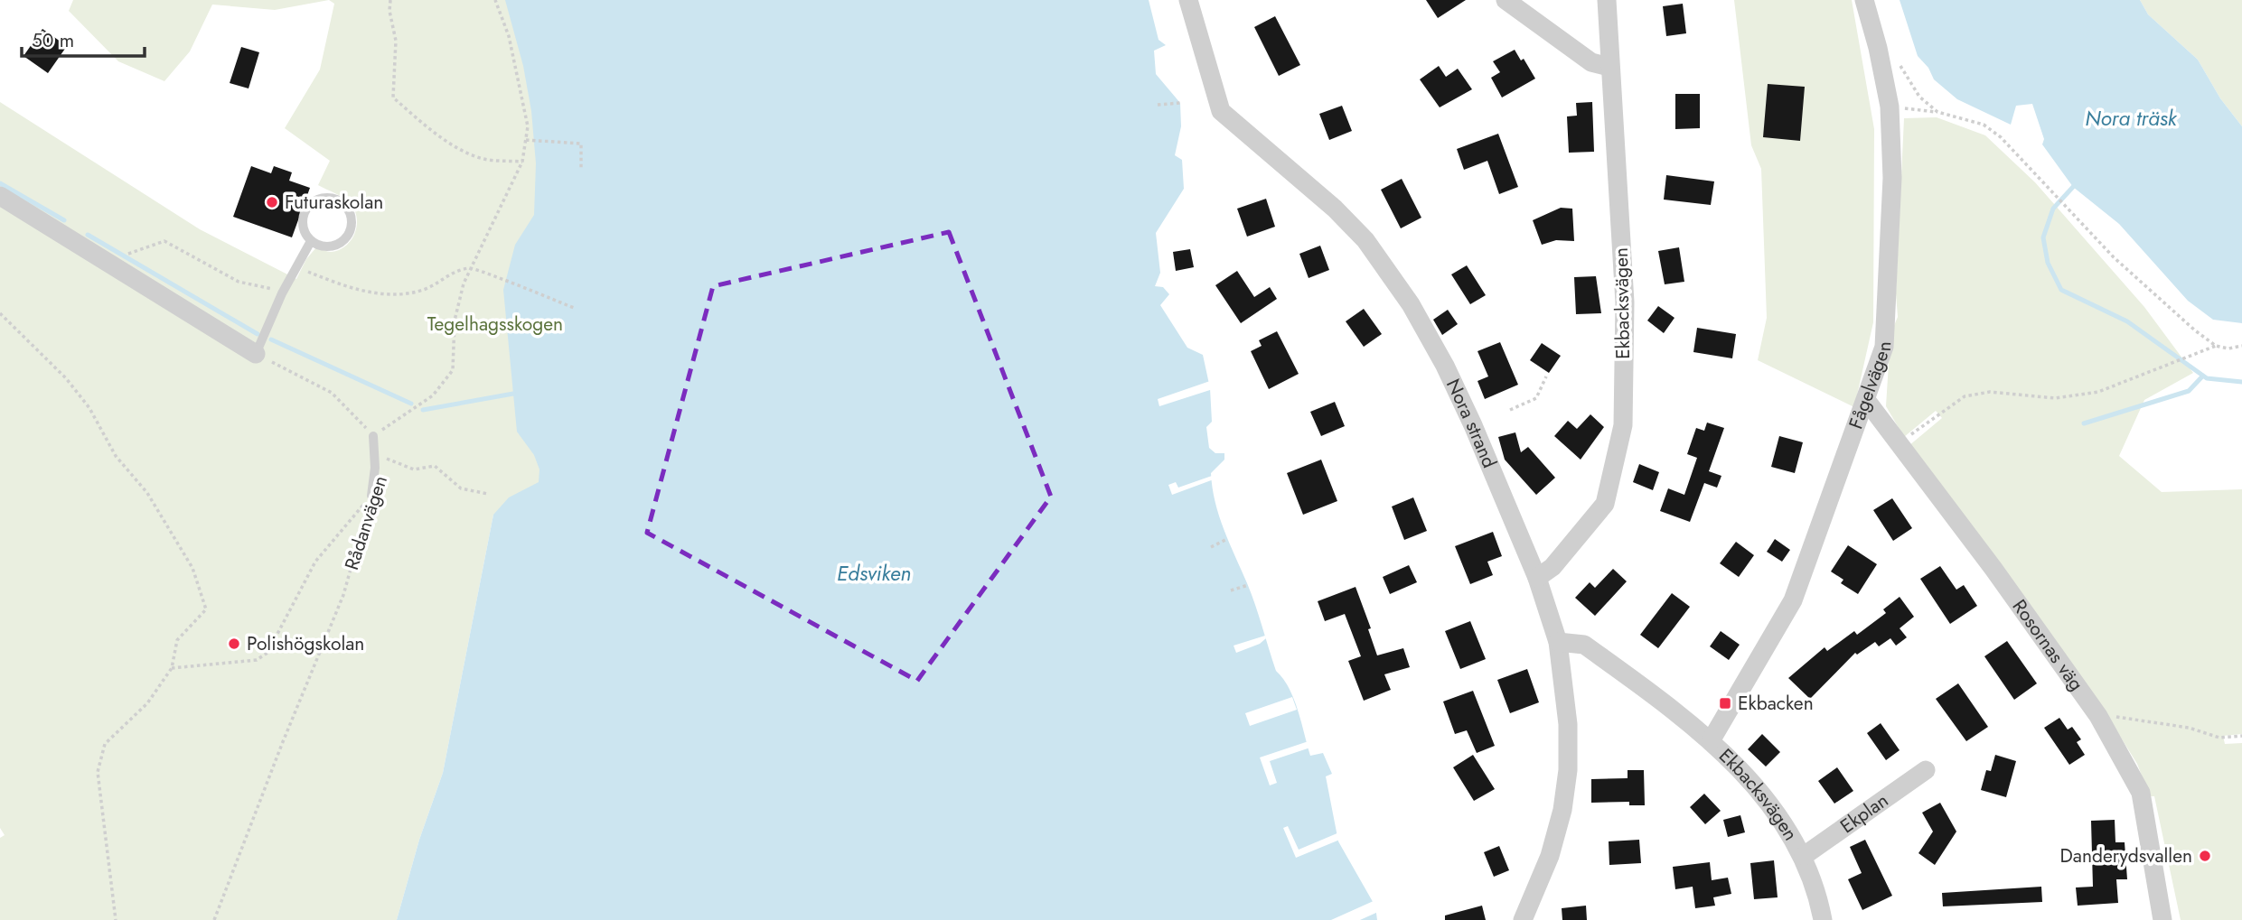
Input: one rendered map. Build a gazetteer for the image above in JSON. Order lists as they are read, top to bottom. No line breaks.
{"streets":{"street":["Ekbacksvägen","Fågelvägen","Nora strand","Rosornas väg","Ekplan"],"path":["Rådanvägen"]},"crossings":[["Ekbacksvägen","Fågelvägen"],["Ekbacksvägen","Nora strand"],["Ekbacksvägen","Ekplan"],["Fågelvägen","Rosornas väg"]],"water":["Nora träsk","Edsviken"],"parks":["Tegelhagsskogen"],"places":{"other":["Futuraskolan","Polishögskolan","Danderydsvallen"],"transit":["Ekbacken"]},"scale_bar":"50 m"}
